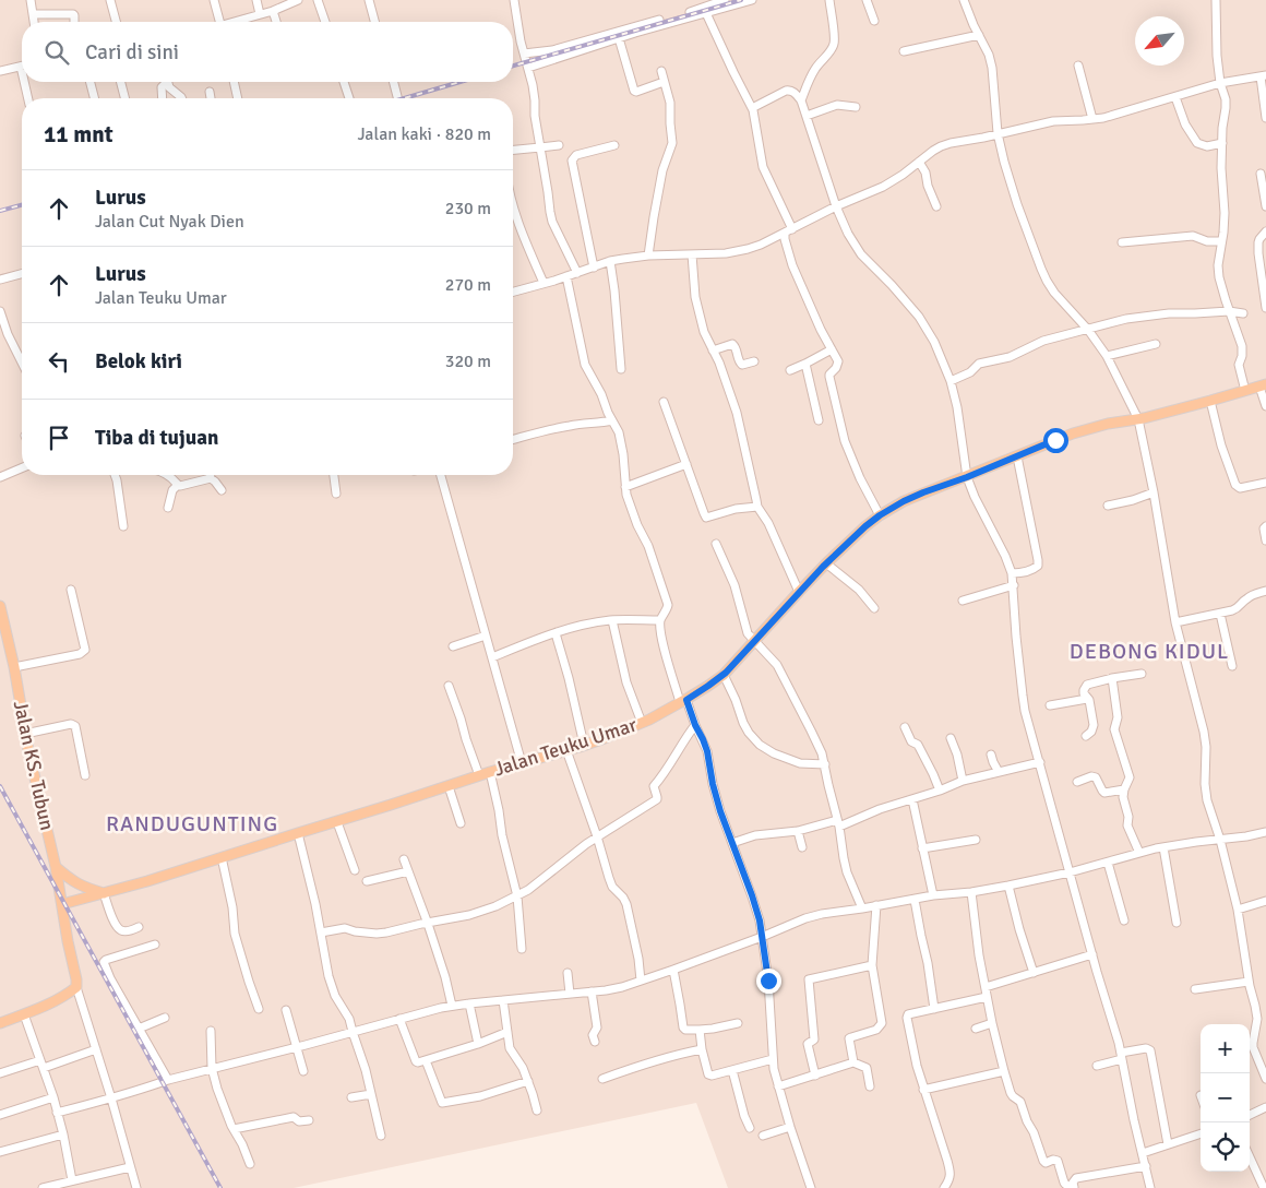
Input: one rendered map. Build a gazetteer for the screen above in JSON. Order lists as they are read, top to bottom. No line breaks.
{"streets":{"main road":["Jalan Teuku Umar","Jalan KS. Tubun"]},"crossings":[["Jalan Teuku Umar","Jalan KS. Tubun"]],"districts":["DEBONG KIDUL","RANDUGUNTING"],"north":"bottom left","page":{"search":"Cari di sini","heading":["11 mnt","Jalan kaki · 820 m"],"list":[["Lurus","Jalan Cut Nyak Dien","230 m"],["Lurus","Jalan Teuku Umar","270 m"],["Belok kiri","320 m"],"Tiba di tujuan"],"map_buttons":["+","−"]}}
